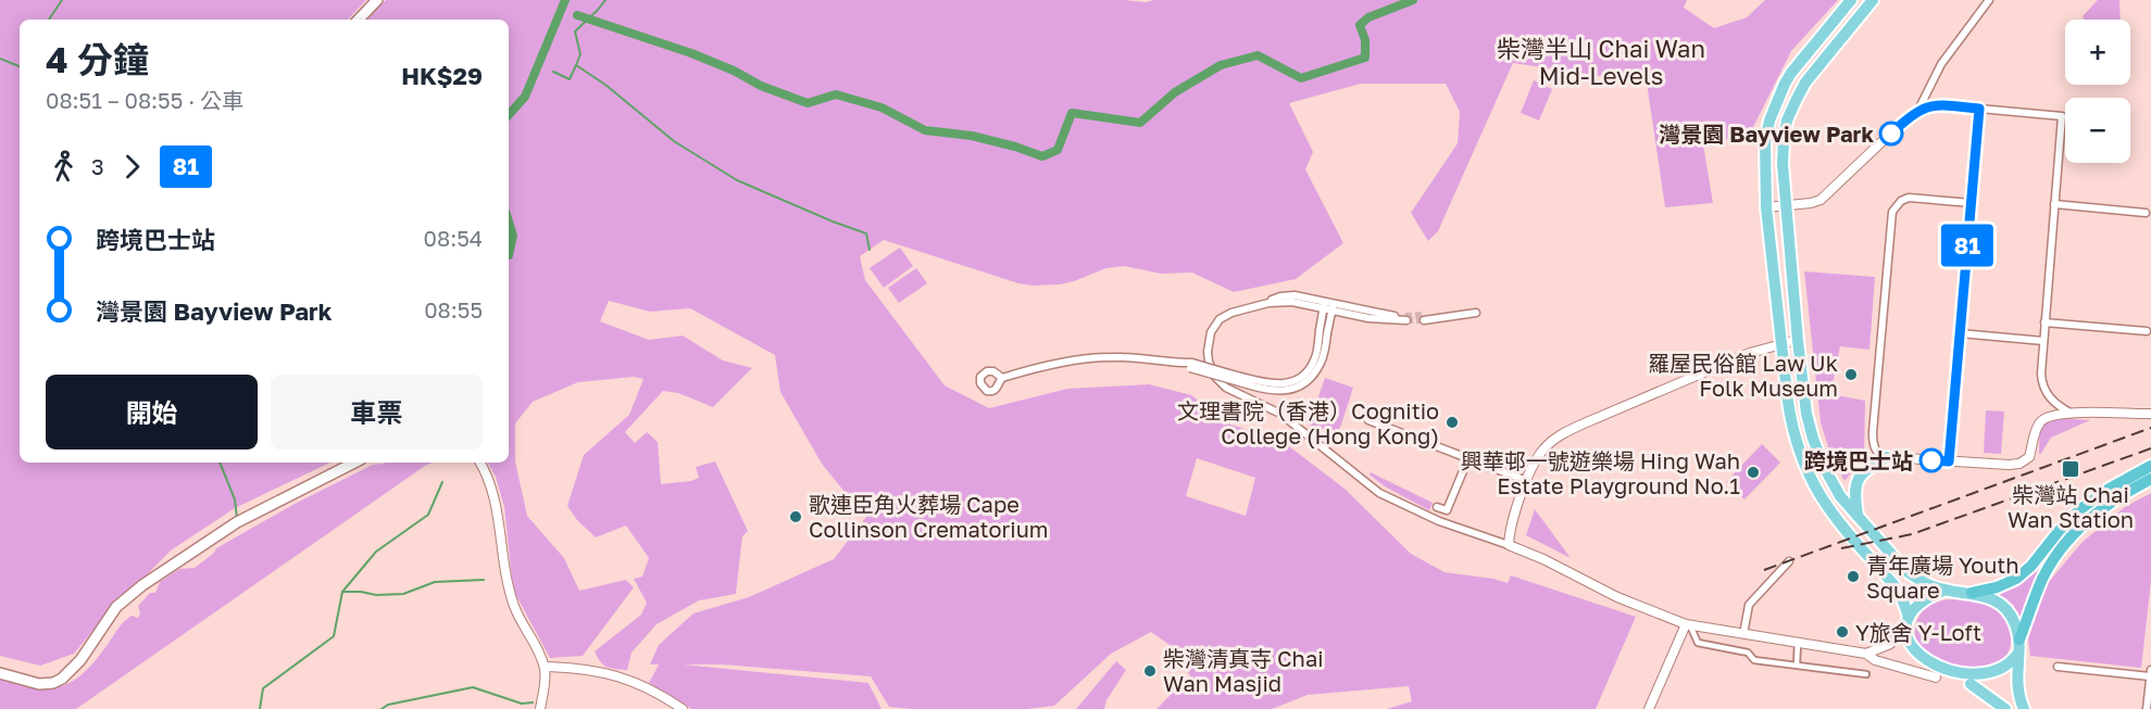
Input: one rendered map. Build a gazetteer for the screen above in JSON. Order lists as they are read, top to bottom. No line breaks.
{"districts":["柴灣半山 Chai Wan Mid-Levels"],"places":{"other":["灣景園 Bayview Park","羅屋民俗館 Law Uk Folk Museum","文理書院（香港）Cognitio College (Hong Kong)","跨境巴士站","興華邨一號遊樂場 Hing Wah Estate Playground No.1","歌連臣角火葬場 Cape Collinson Crematorium","青年廣場 Youth Square","Y旅舍 Y-Loft","柴灣清真寺 Chai Wan Masjid"],"transit":["柴灣站 Chai Wan Station"]},"lines":["bus line 81"],"page":{"on_map":"81","map_buttons":["+","−"],"heading":["4 分鐘","08:51 – 08:55 · 公車","HK$29"],"legs":["3","81"],"list":[{"name":"跨境巴士站","value":"08:54"},{"name":"灣景園 Bayview Park","value":"08:55"}],"buttons":["開始","車票"]}}
